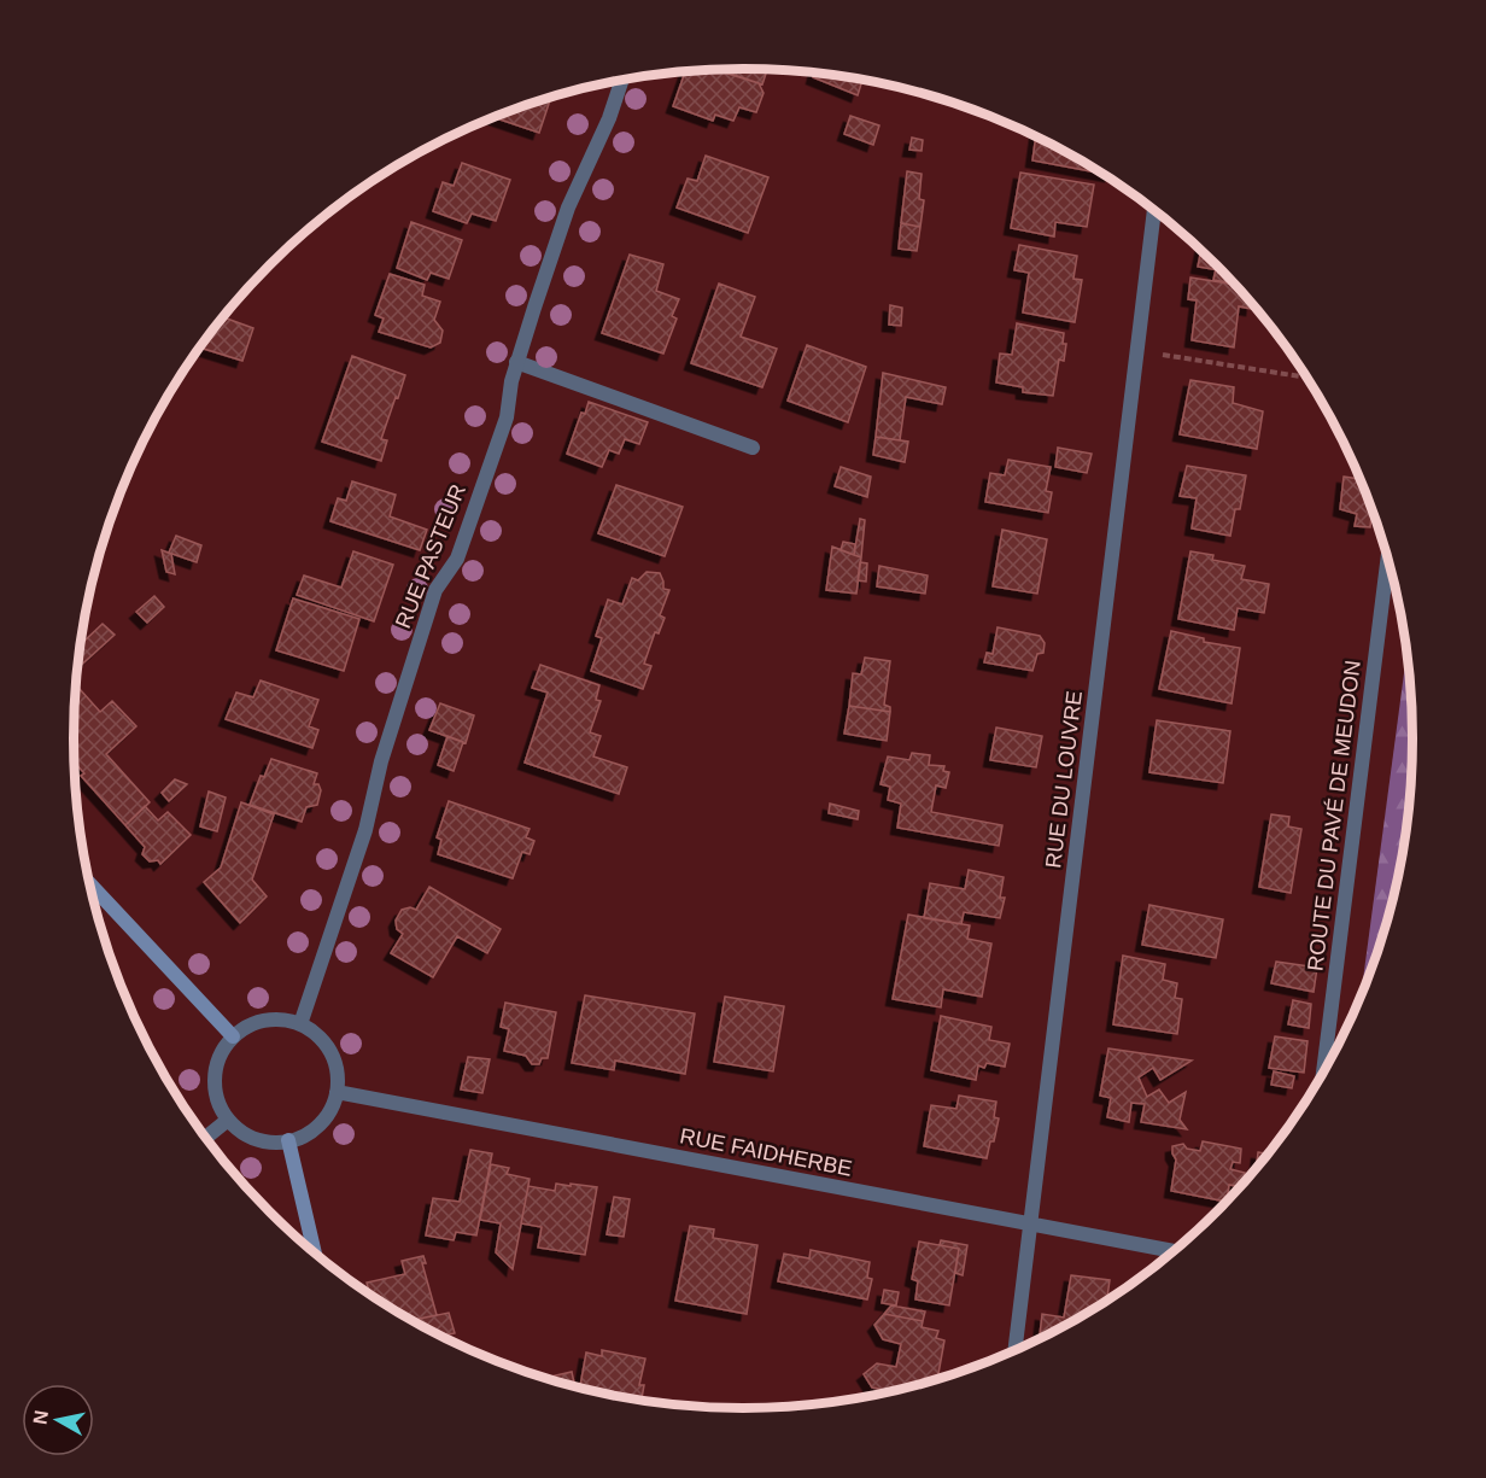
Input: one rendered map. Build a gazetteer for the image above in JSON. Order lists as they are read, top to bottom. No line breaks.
{"streets":{"street":["RUE PASTEUR","RUE DU LOUVRE","ROUTE DU PAVÉ DE MEUDON","RUE FAIDHERBE"]},"crossings":[["RUE PASTEUR","RUE FAIDHERBE"],["RUE DU LOUVRE","RUE FAIDHERBE"]],"north":"left"}
